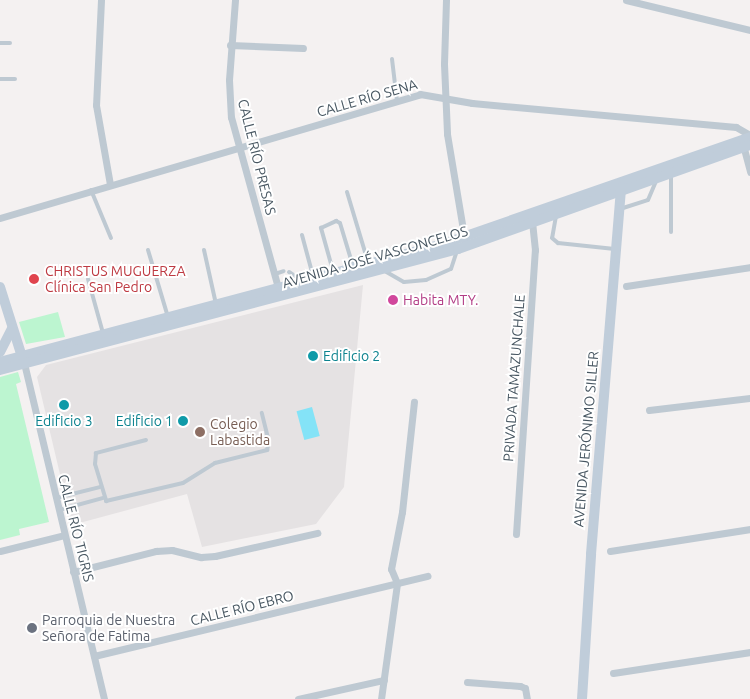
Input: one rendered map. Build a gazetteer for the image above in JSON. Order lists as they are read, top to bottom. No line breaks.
{"streets":{"main road":["AVENIDA JOSÉ VASCONCELOS","AVENIDA JERÓNIMO SILLER"],"street":["CALLE RÍO SENA","CALLE RÍO PRESAS","PRIVADA TAMAZUNCHALE","CALLE RÍO TIGRIS","CALLE RÍO EBRO"]},"crossings":[["CALLE RÍO SENA","CALLE RÍO PRESAS"],["CALLE RÍO SENA","AVENIDA JOSÉ VASCONCELOS"],["CALLE RÍO PRESAS","AVENIDA JOSÉ VASCONCELOS"],["AVENIDA JOSÉ VASCONCELOS","PRIVADA TAMAZUNCHALE"],["AVENIDA JOSÉ VASCONCELOS","AVENIDA JERÓNIMO SILLER"],["AVENIDA JOSÉ VASCONCELOS","CALLE RÍO TIGRIS"],["CALLE RÍO TIGRIS","CALLE RÍO EBRO"]],"places":["CHRISTUS MUGUERZA Clínica San Pedro","Habita MTY.","Edificio 2","Edificio 3","Edificio 1","Colegio Labastida","Parroquia de Nuestra Señora de Fatima"]}
